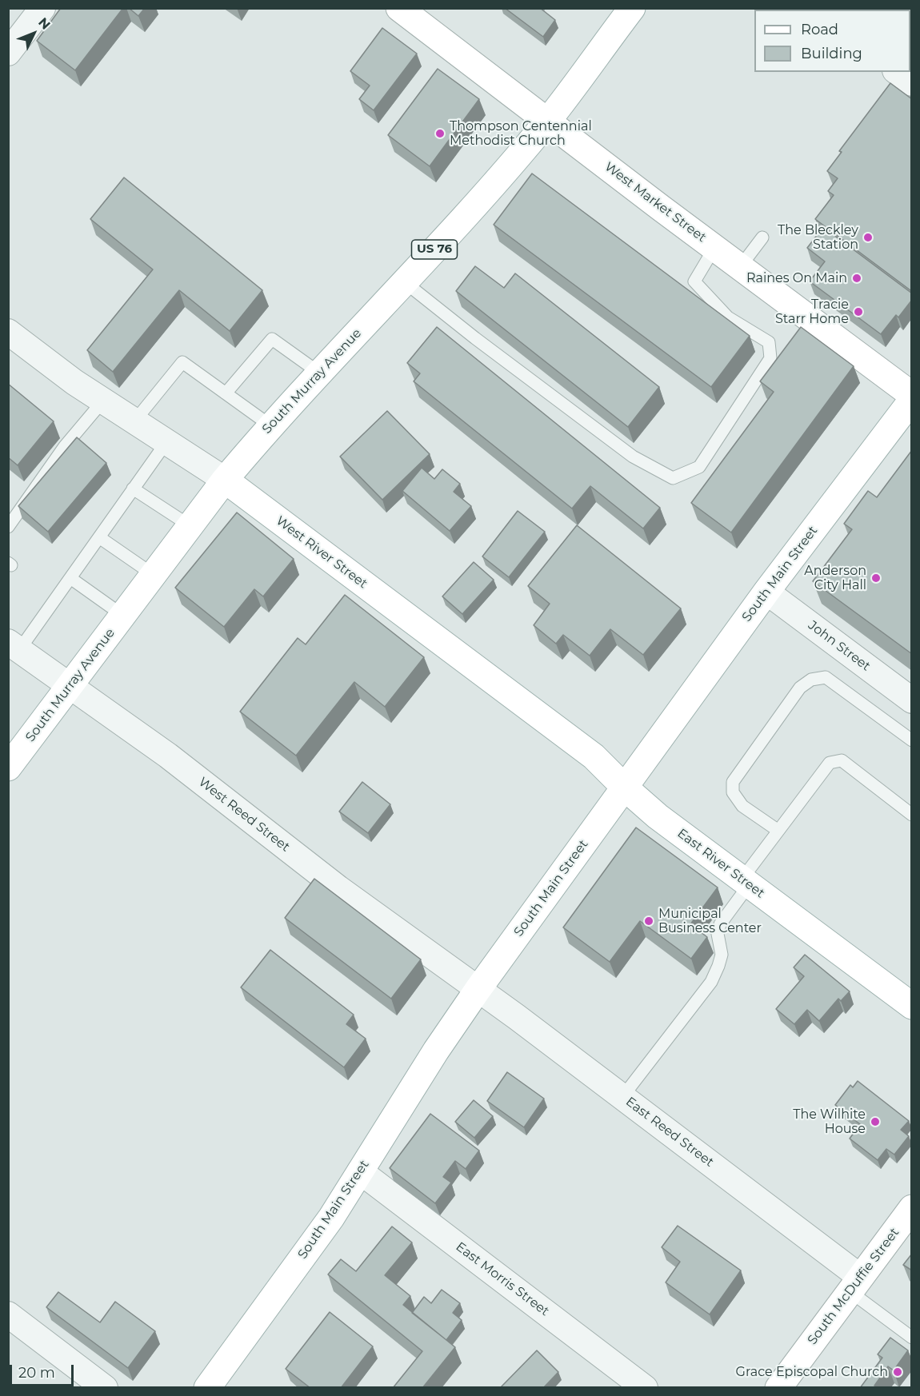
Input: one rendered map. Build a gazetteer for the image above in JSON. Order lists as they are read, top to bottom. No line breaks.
{"streets":{"main road":["West Market Street","US 76","South Murray Avenue","West River Street","South Main Street","East River Street","South McDuffie Street"],"street":["John Street","West Reed Street","East Reed Street","East Morris Street"]},"crossings":[["West Market Street","South Murray Avenue"],["South Murray Avenue","West River Street"],["South Murray Avenue","West Reed Street"],["West River Street","South Main Street"],["West River Street","East River Street"],["South Main Street","John Street"],["South Main Street","West Reed Street"],["South Main Street","East River Street"],["South Main Street","East Reed Street"],["South Main Street","East Morris Street"],["West Reed Street","East Reed Street"],["East Reed Street","South McDuffie Street"]],"places":["Thompson Centennial Methodist Church","The Bleckley Station","Raines On Main","Tracie Starr Home","Anderson City Hall","Municipal Business Center","The Wilhite House","Grace Episcopal Church"],"legend":["Road","Building"],"scale_bar":"20 m","north":"top right"}
